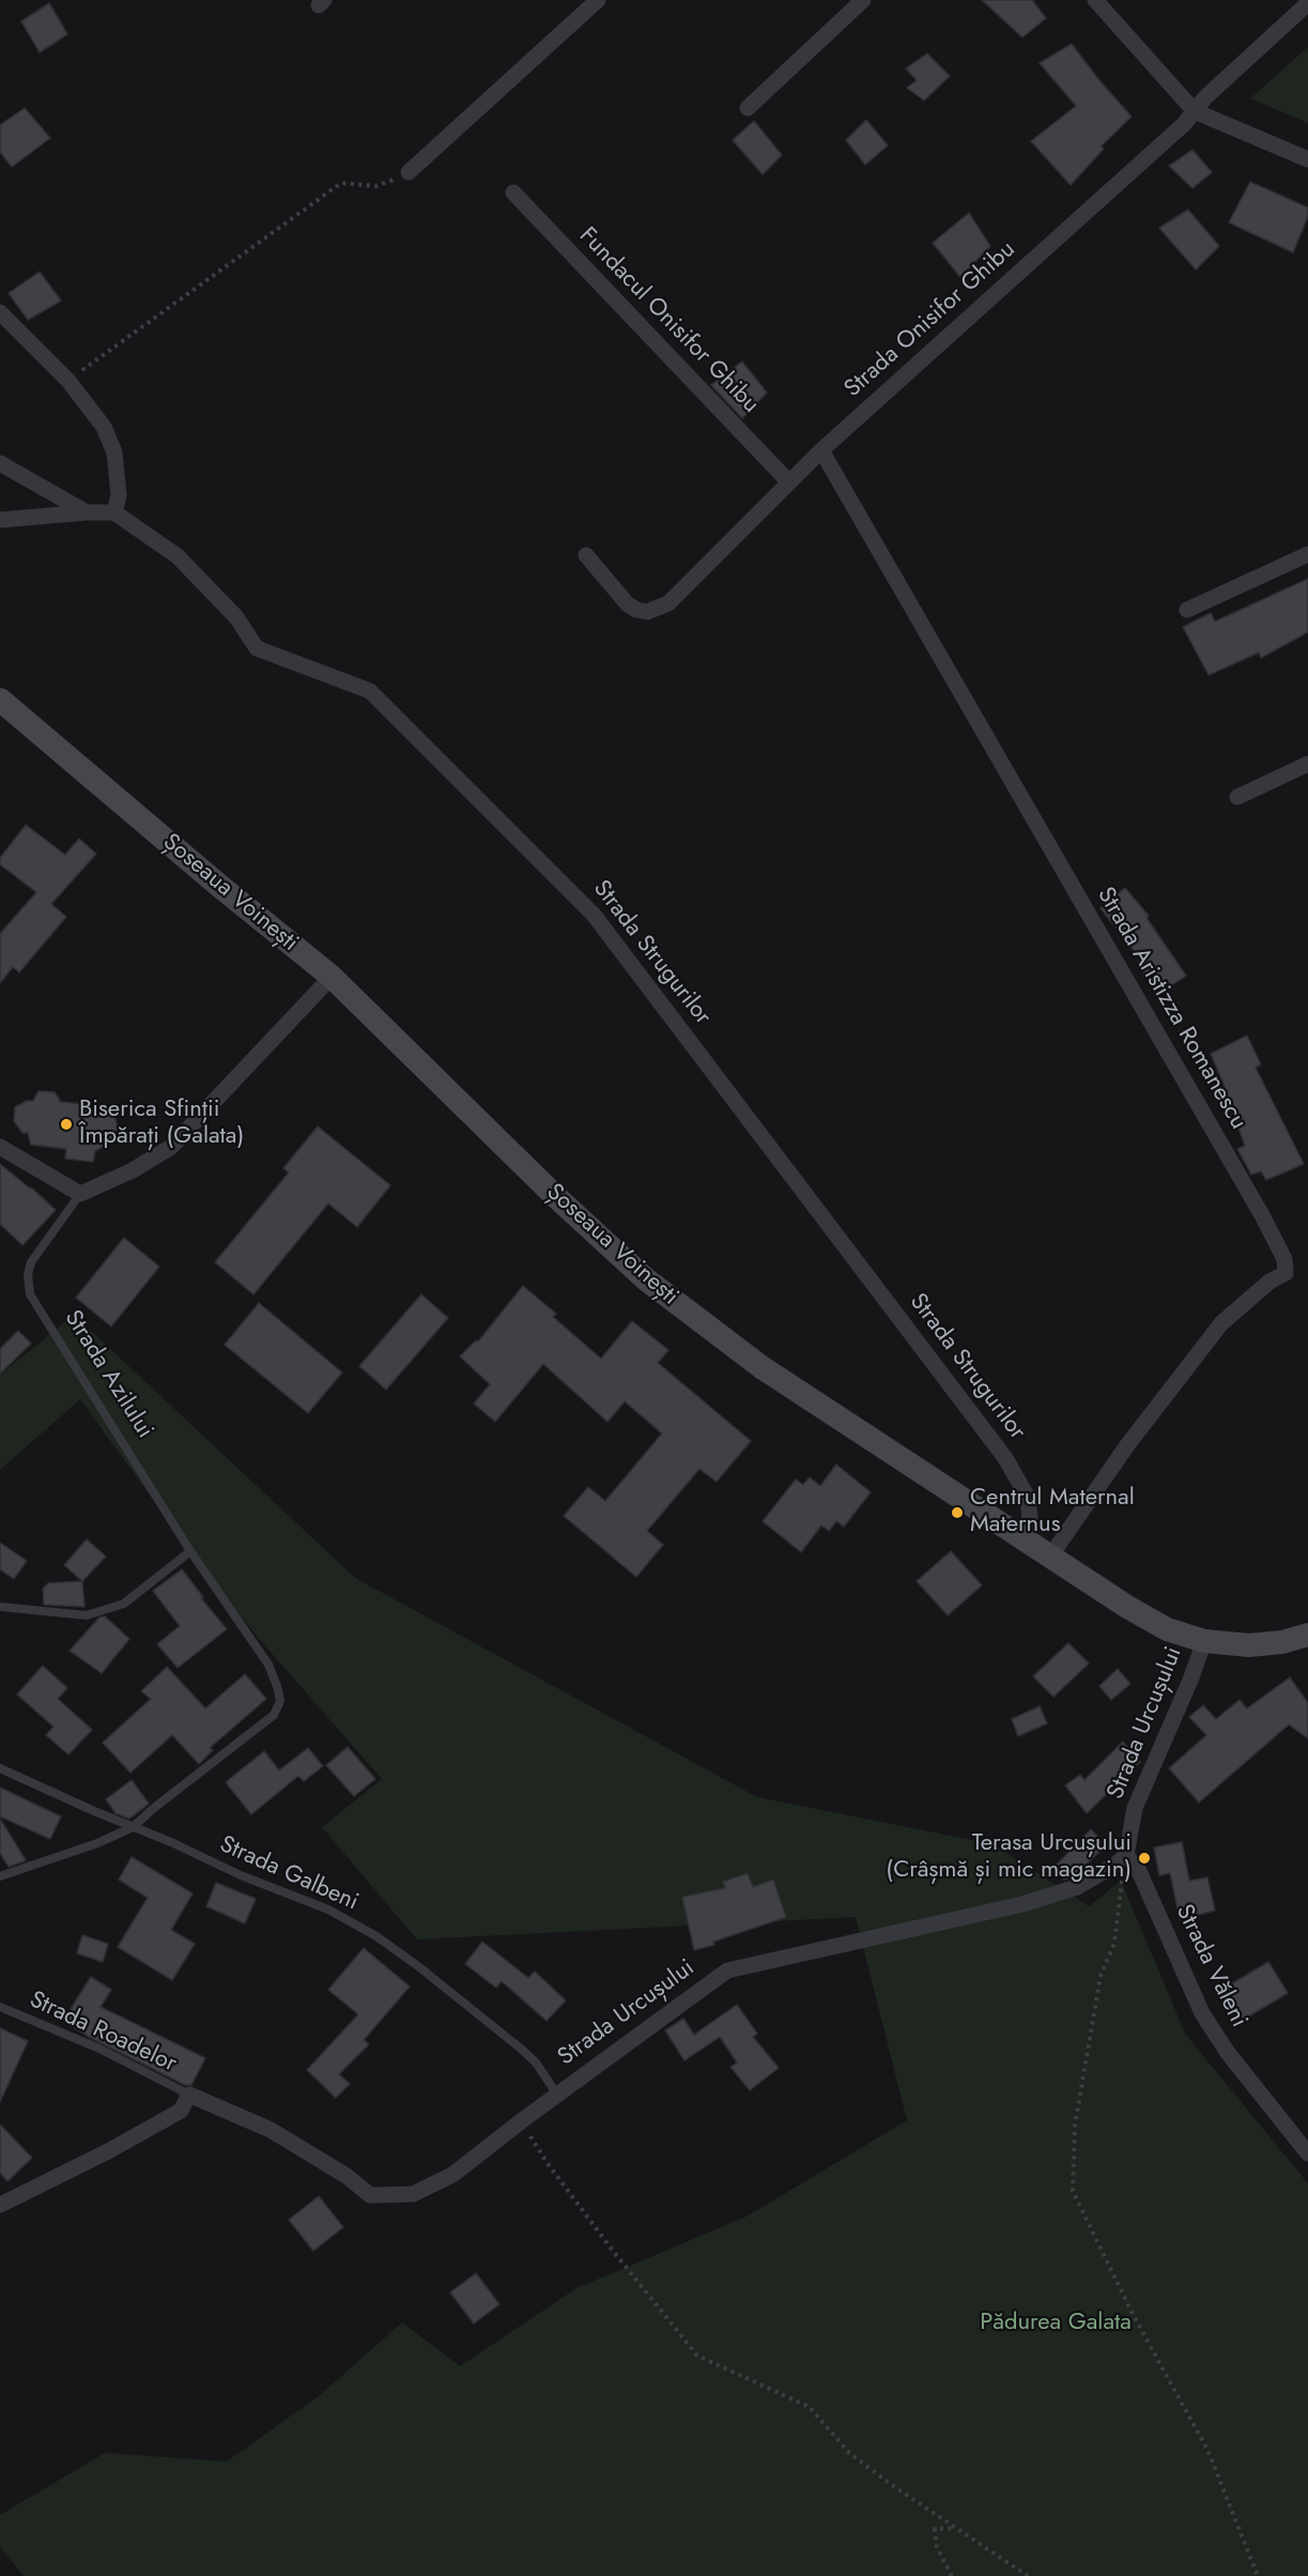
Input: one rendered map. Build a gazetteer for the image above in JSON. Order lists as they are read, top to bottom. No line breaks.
{"streets":{"main road":["Șoseaua Voinești"],"street":["Strada Onisifor Ghibu","Fundacul Onisifor Ghibu","Strada Strugurilor","Strada Aristizza Romanescu","Strada Azilului","Strada Urcușului","Strada Văleni"],"lane":["Strada Galbeni","Strada Roadelor"]},"crossings":[["Strada Onisifor Ghibu","Fundacul Onisifor Ghibu"],["Strada Onisifor Ghibu","Strada Aristizza Romanescu"],["Șoseaua Voinești","Strada Strugurilor"],["Șoseaua Voinești","Strada Aristizza Romanescu"],["Șoseaua Voinești","Strada Azilului"],["Șoseaua Voinești","Strada Urcușului"],["Strada Azilului","Strada Galbeni"],["Strada Urcușului","Strada Galbeni"],["Strada Urcușului","Strada Văleni"],["Strada Urcușului","Strada Roadelor"]],"parks":["Pădurea Galata"],"places":["Biserica Sfinții Împărați (Galata)","Centrul Maternal Maternus","Terasa Urcușului (Crâșmă și mic magazin)"]}
